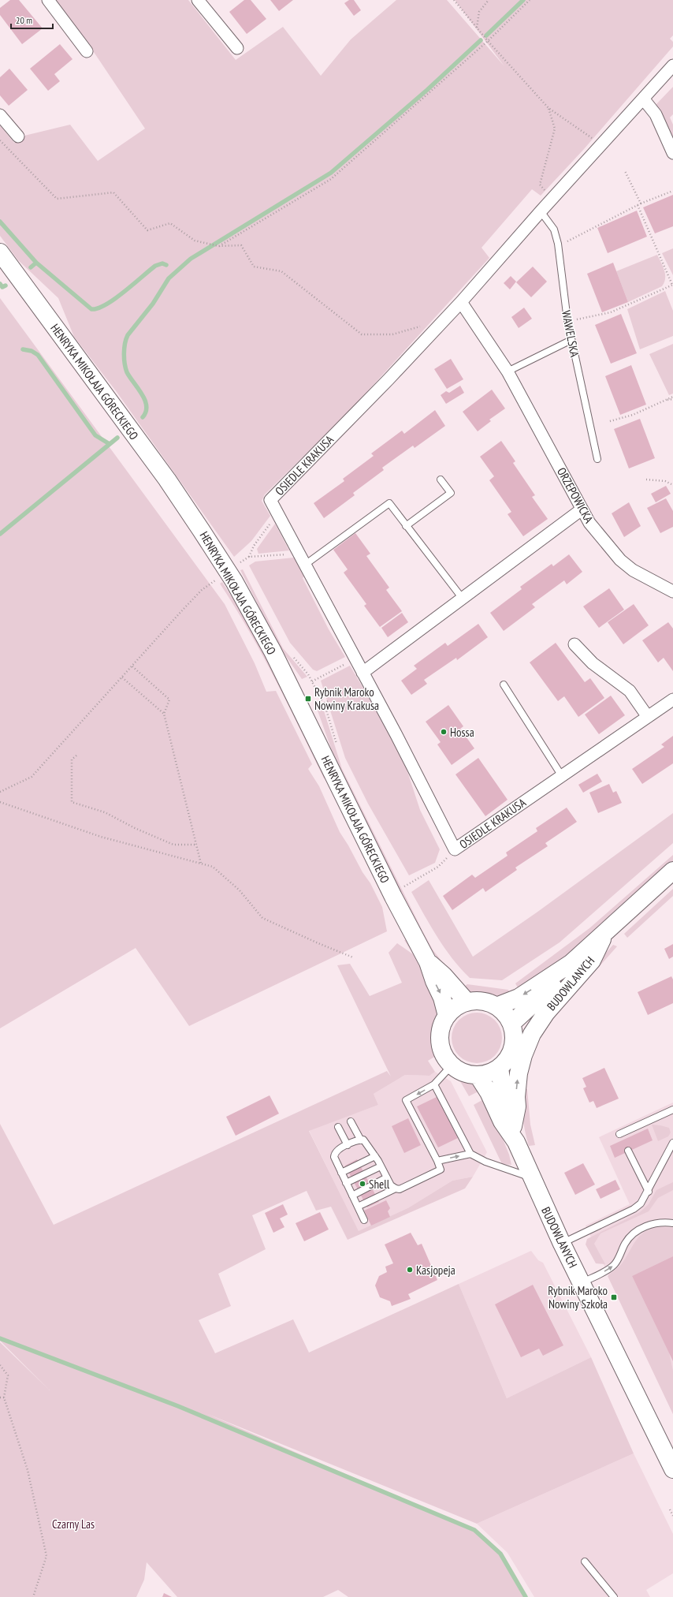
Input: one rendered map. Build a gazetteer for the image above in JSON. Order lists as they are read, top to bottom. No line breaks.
{"streets":{"main road":["HENRYKA MIKOŁAJA GÓRECKIEGO","BUDOWLANYCH"],"street":["OSIEDLE KRAKUSA","ORZEPOWICKA"],"lane":["WAWELSKA"]},"crossings":[["HENRYKA MIKOŁAJA GÓRECKIEGO","BUDOWLANYCH"]],"parks":["Czarny Las"],"places":{"transit":["Rybnik Maroko Nowiny Krakusa","Rybnik Maroko Nowiny Szkoła"],"other":["Hossa","Shell","Kasjopeja"]},"scale_bar":"20 m"}
